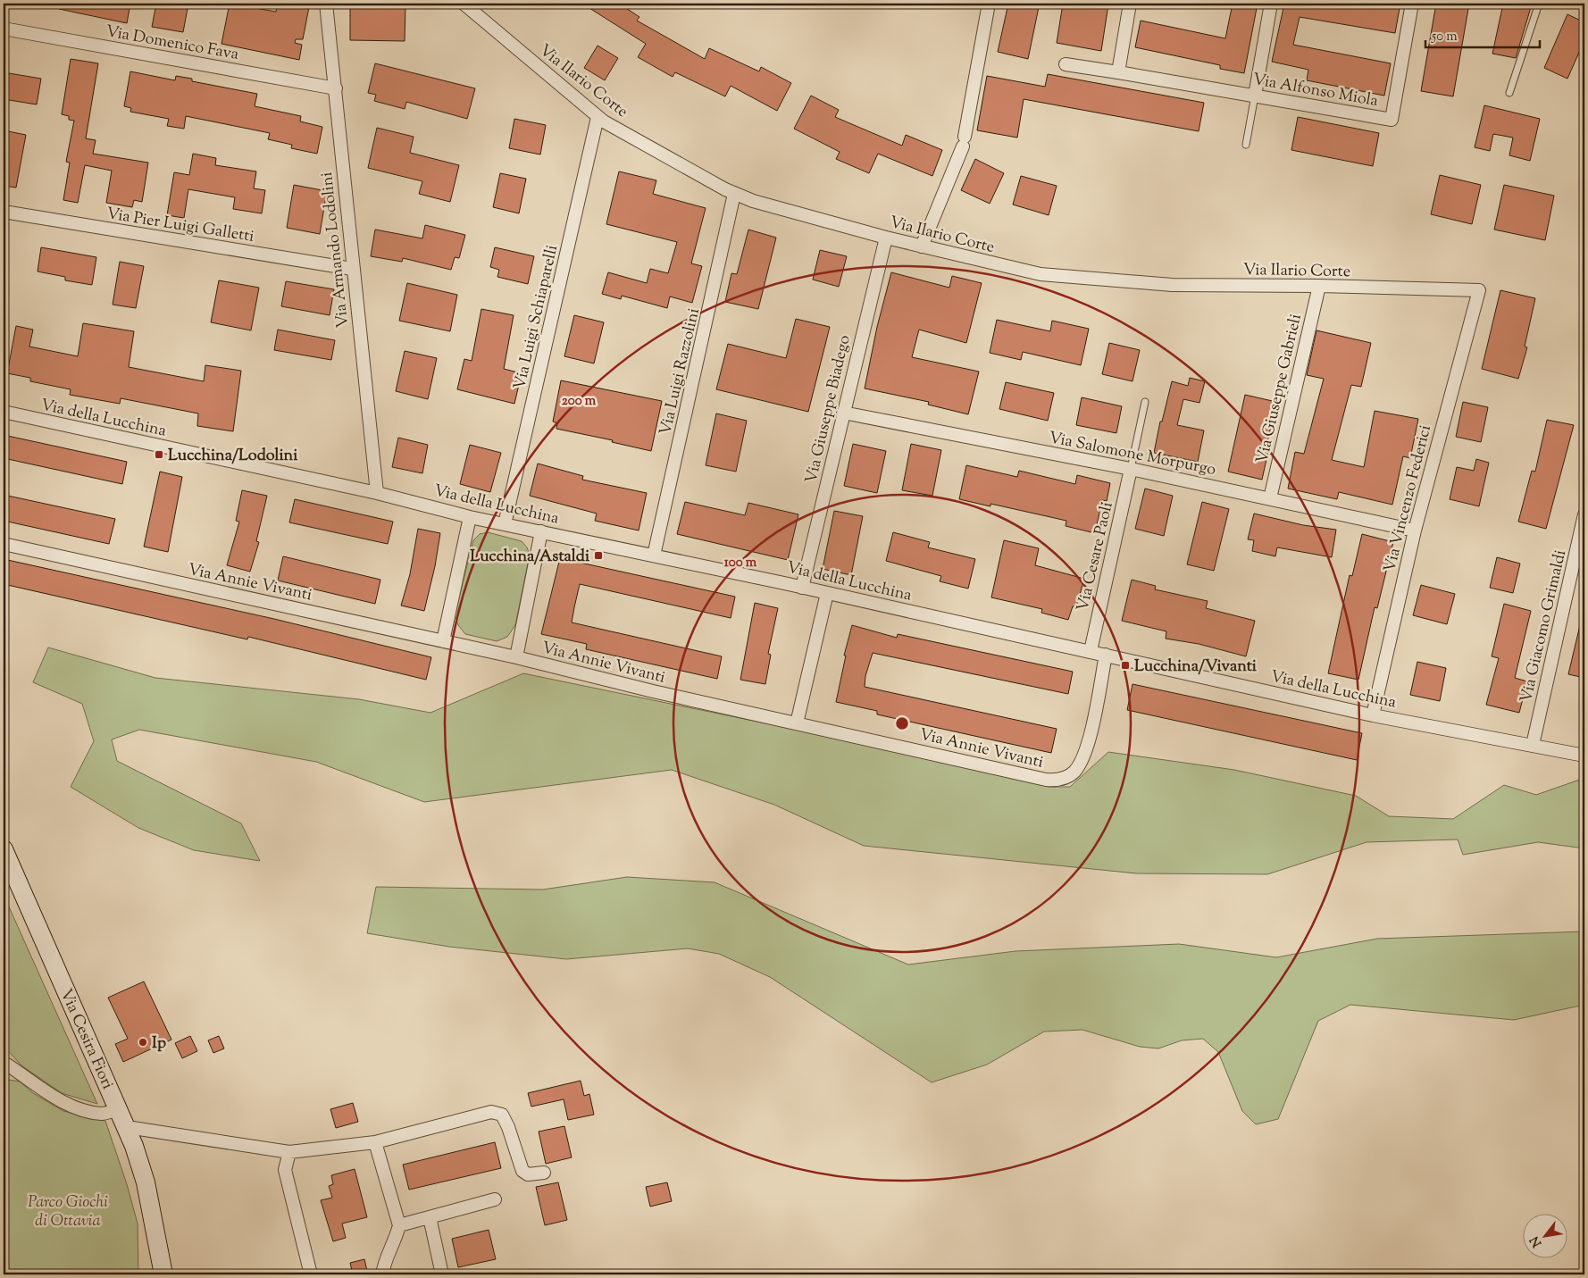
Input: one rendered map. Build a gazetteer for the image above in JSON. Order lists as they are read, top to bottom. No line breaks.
{"streets":{"street":["Via Domenico Fava","Via Ilario Corte","Via Alfonso Miola","Via Pier Luigi Galletti","Via Armando Lodolini","Via Luigi Schiaparelli","Via Luigi Razzolini","Via Giuseppe Gabrieli","Via Giuseppe Biadego","Via della Lucchina","Via Salomone Morpurgo","Via Vincenzo Federici","Via Cesare Paoli","Via Annie Vivanti","Via Giacomo Grimaldi","Via Cesira Fiori"]},"crossings":[["Via Domenico Fava","Via Armando Lodolini"],["Via Ilario Corte","Via Luigi Schiaparelli"],["Via Ilario Corte","Via Luigi Razzolini"],["Via Ilario Corte","Via Giuseppe Gabrieli"],["Via Ilario Corte","Via Giuseppe Biadego"],["Via Ilario Corte","Via Vincenzo Federici"],["Via Pier Luigi Galletti","Via Armando Lodolini"],["Via Armando Lodolini","Via della Lucchina"],["Via Luigi Schiaparelli","Via della Lucchina"],["Via Luigi Razzolini","Via della Lucchina"],["Via Giuseppe Gabrieli","Via Salomone Morpurgo"],["Via Giuseppe Biadego","Via della Lucchina"],["Via Giuseppe Biadego","Via Salomone Morpurgo"],["Via della Lucchina","Via Vincenzo Federici"],["Via della Lucchina","Via Cesare Paoli"],["Via della Lucchina","Via Annie Vivanti"],["Via della Lucchina","Via Giacomo Grimaldi"],["Via Salomone Morpurgo","Via Vincenzo Federici"],["Via Salomone Morpurgo","Via Cesare Paoli"]],"parks":["Parco Giochi di Ottavia"],"places":{"transit":["Lucchina/Lodolini","Lucchina/Astaldi","Lucchina/Vivanti"],"other":["Ip"]},"scale_bar":"50 m","north":"bottom left","rings":["200 m","100 m"]}
